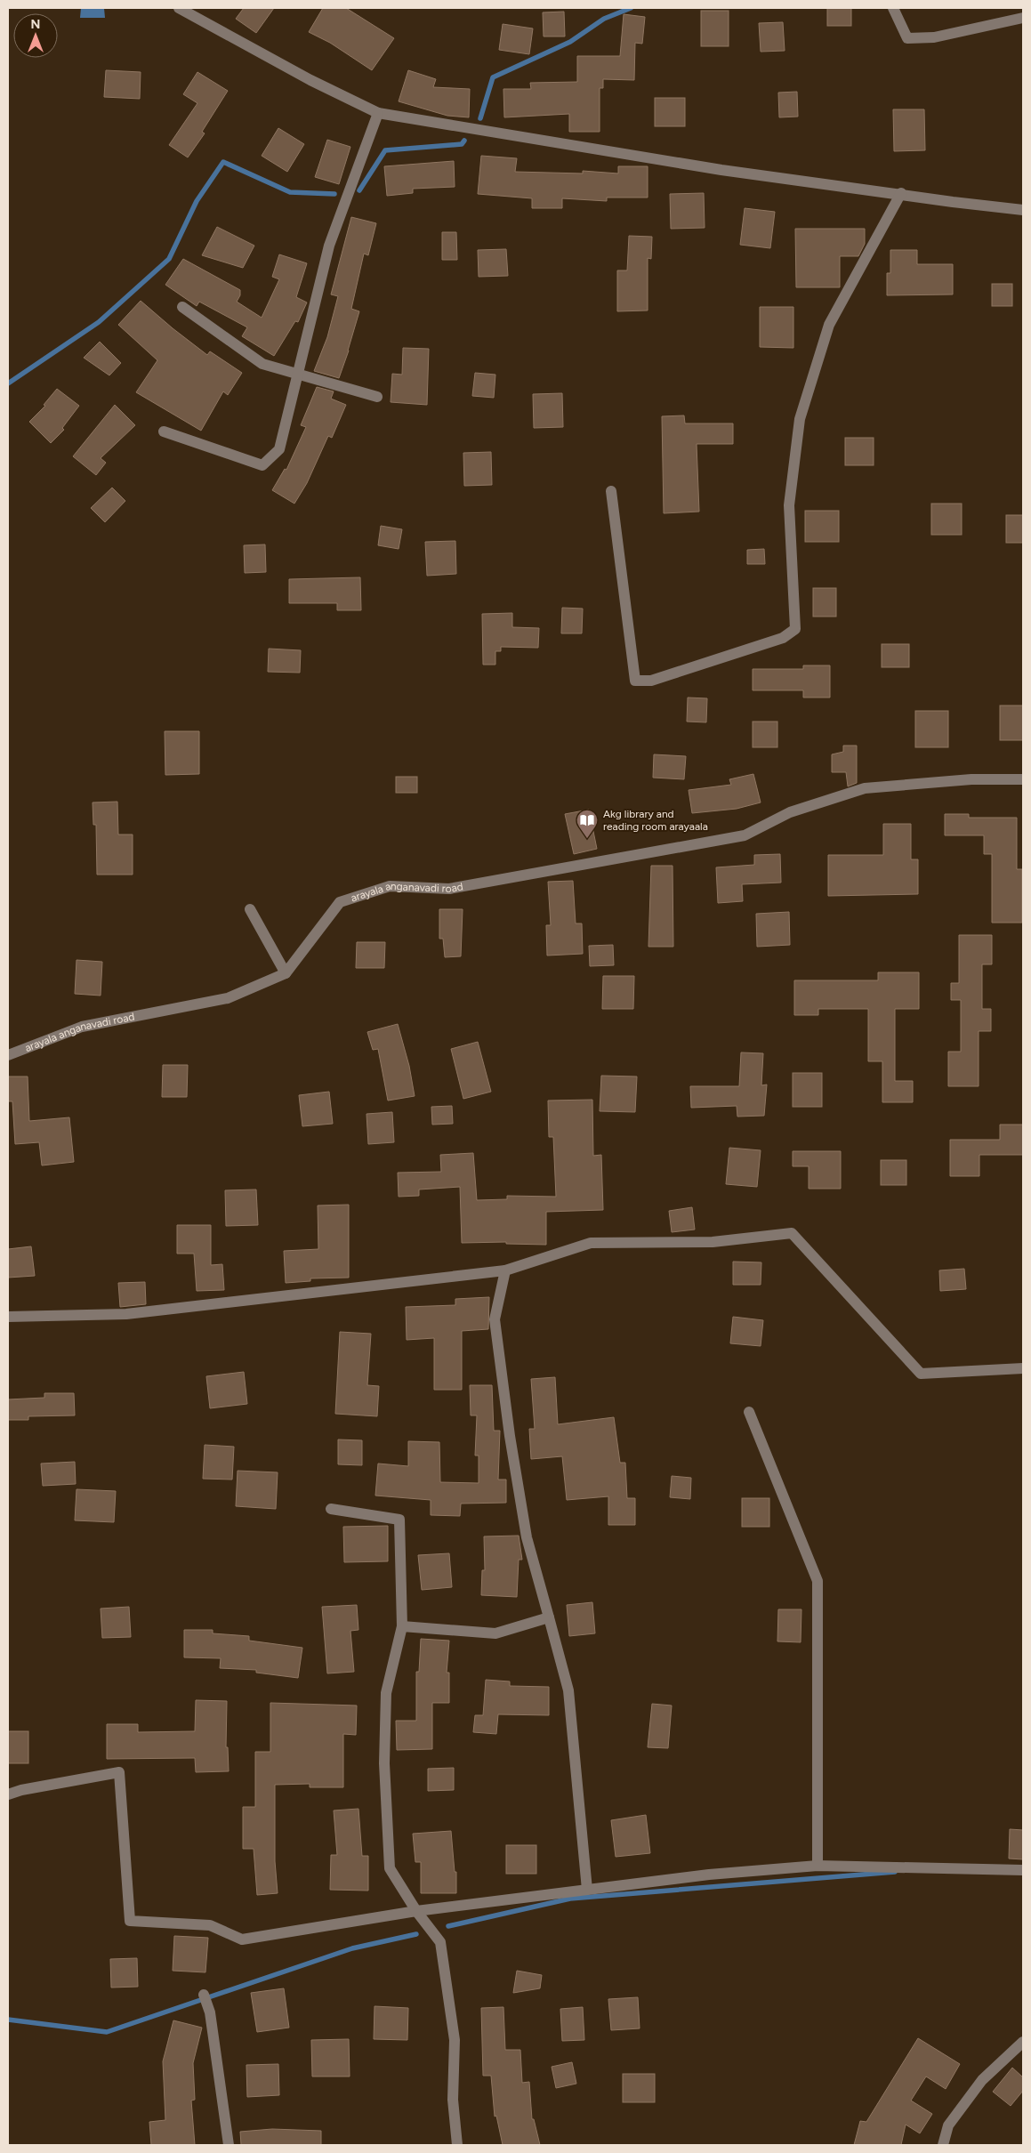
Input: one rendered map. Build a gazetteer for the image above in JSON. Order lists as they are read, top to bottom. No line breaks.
{"streets":{"street":["arayala anganavadi road"]},"places":{"library":["Akg library and reading room arayaala"]},"north":"top"}
